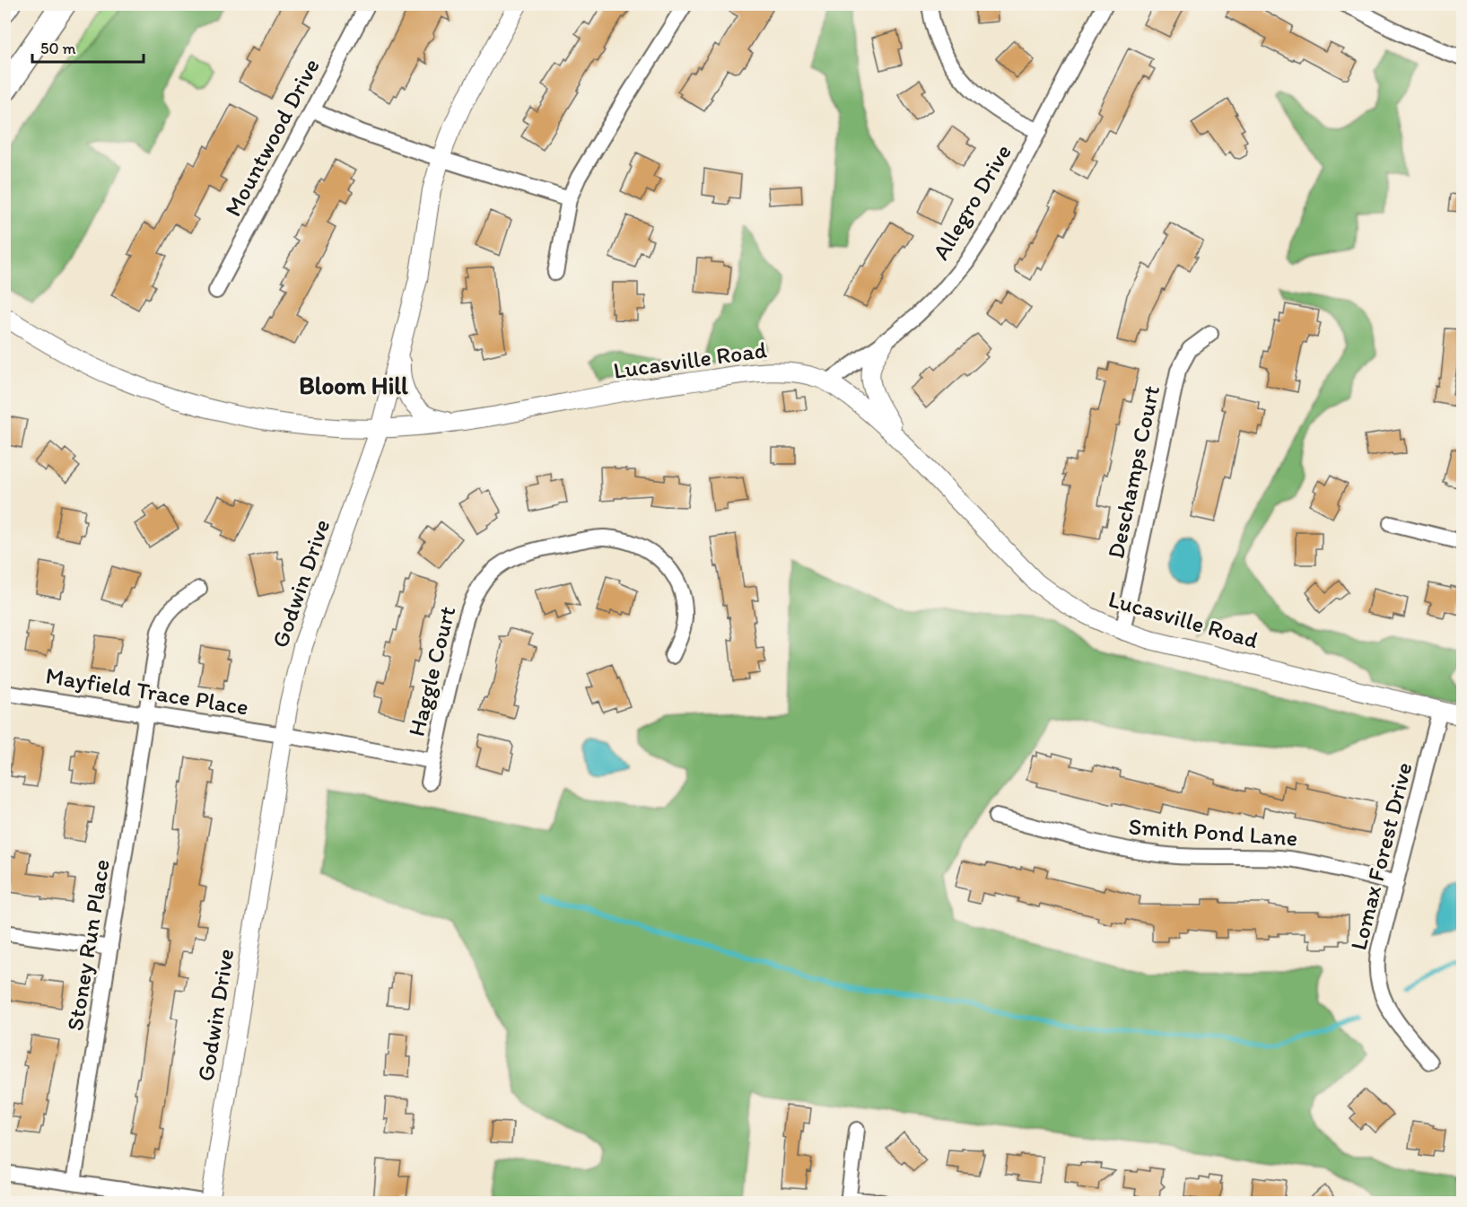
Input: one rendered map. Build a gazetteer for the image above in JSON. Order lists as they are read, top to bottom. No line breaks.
{"streets":{"street":["Mountwood Drive","Allegro Drive","Lucasville Road","Deschamps Court","Godwin Drive","Haggle Court","Mayfield Trace Place","Smith Pond Lane","Lomax Forest Drive","Stoney Run Place"]},"crossings":[["Allegro Drive","Lucasville Road"],["Lucasville Road","Deschamps Court"],["Lucasville Road","Godwin Drive"],["Lucasville Road","Lomax Forest Drive"],["Godwin Drive","Mayfield Trace Place"],["Haggle Court","Mayfield Trace Place"],["Mayfield Trace Place","Stoney Run Place"],["Smith Pond Lane","Lomax Forest Drive"]],"districts":["Bloom Hill"],"scale_bar":"50 m"}
